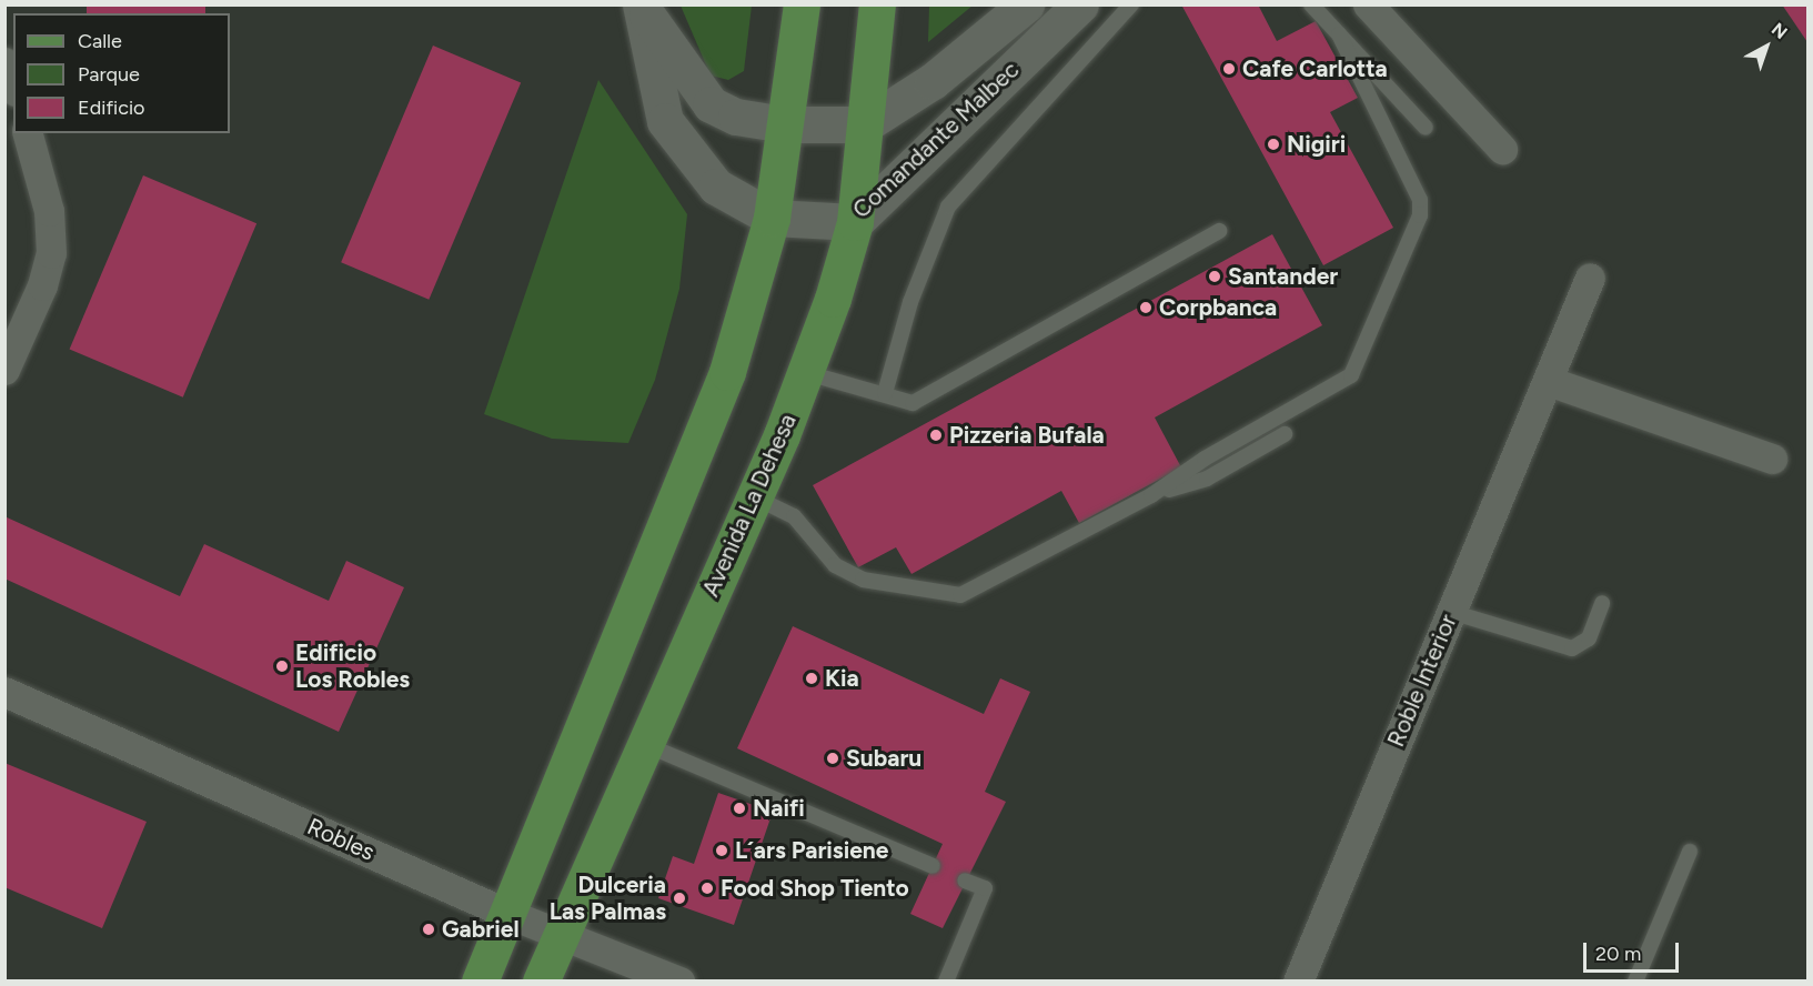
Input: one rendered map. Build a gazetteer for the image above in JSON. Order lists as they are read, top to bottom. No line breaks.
{"streets":{"main road":["Avenida La Dehesa"],"street":["Comandante Malbec","Roble Interior","Robles"]},"crossings":[["Comandante Malbec","Avenida La Dehesa"],["Avenida La Dehesa","Robles"]],"places":["Cafe Carlotta","Nigiri","Santander","Corpbanca","Pizzeria Bufala","Edificio Los Robles","Kia","Subaru","Naifi","L´ars Parisiene","Food Shop Tiento","Dulceria Las Palmas","Gabriel"],"legend":["Calle","Parque","Edificio"],"scale_bar":"20 m","north":"top right"}
